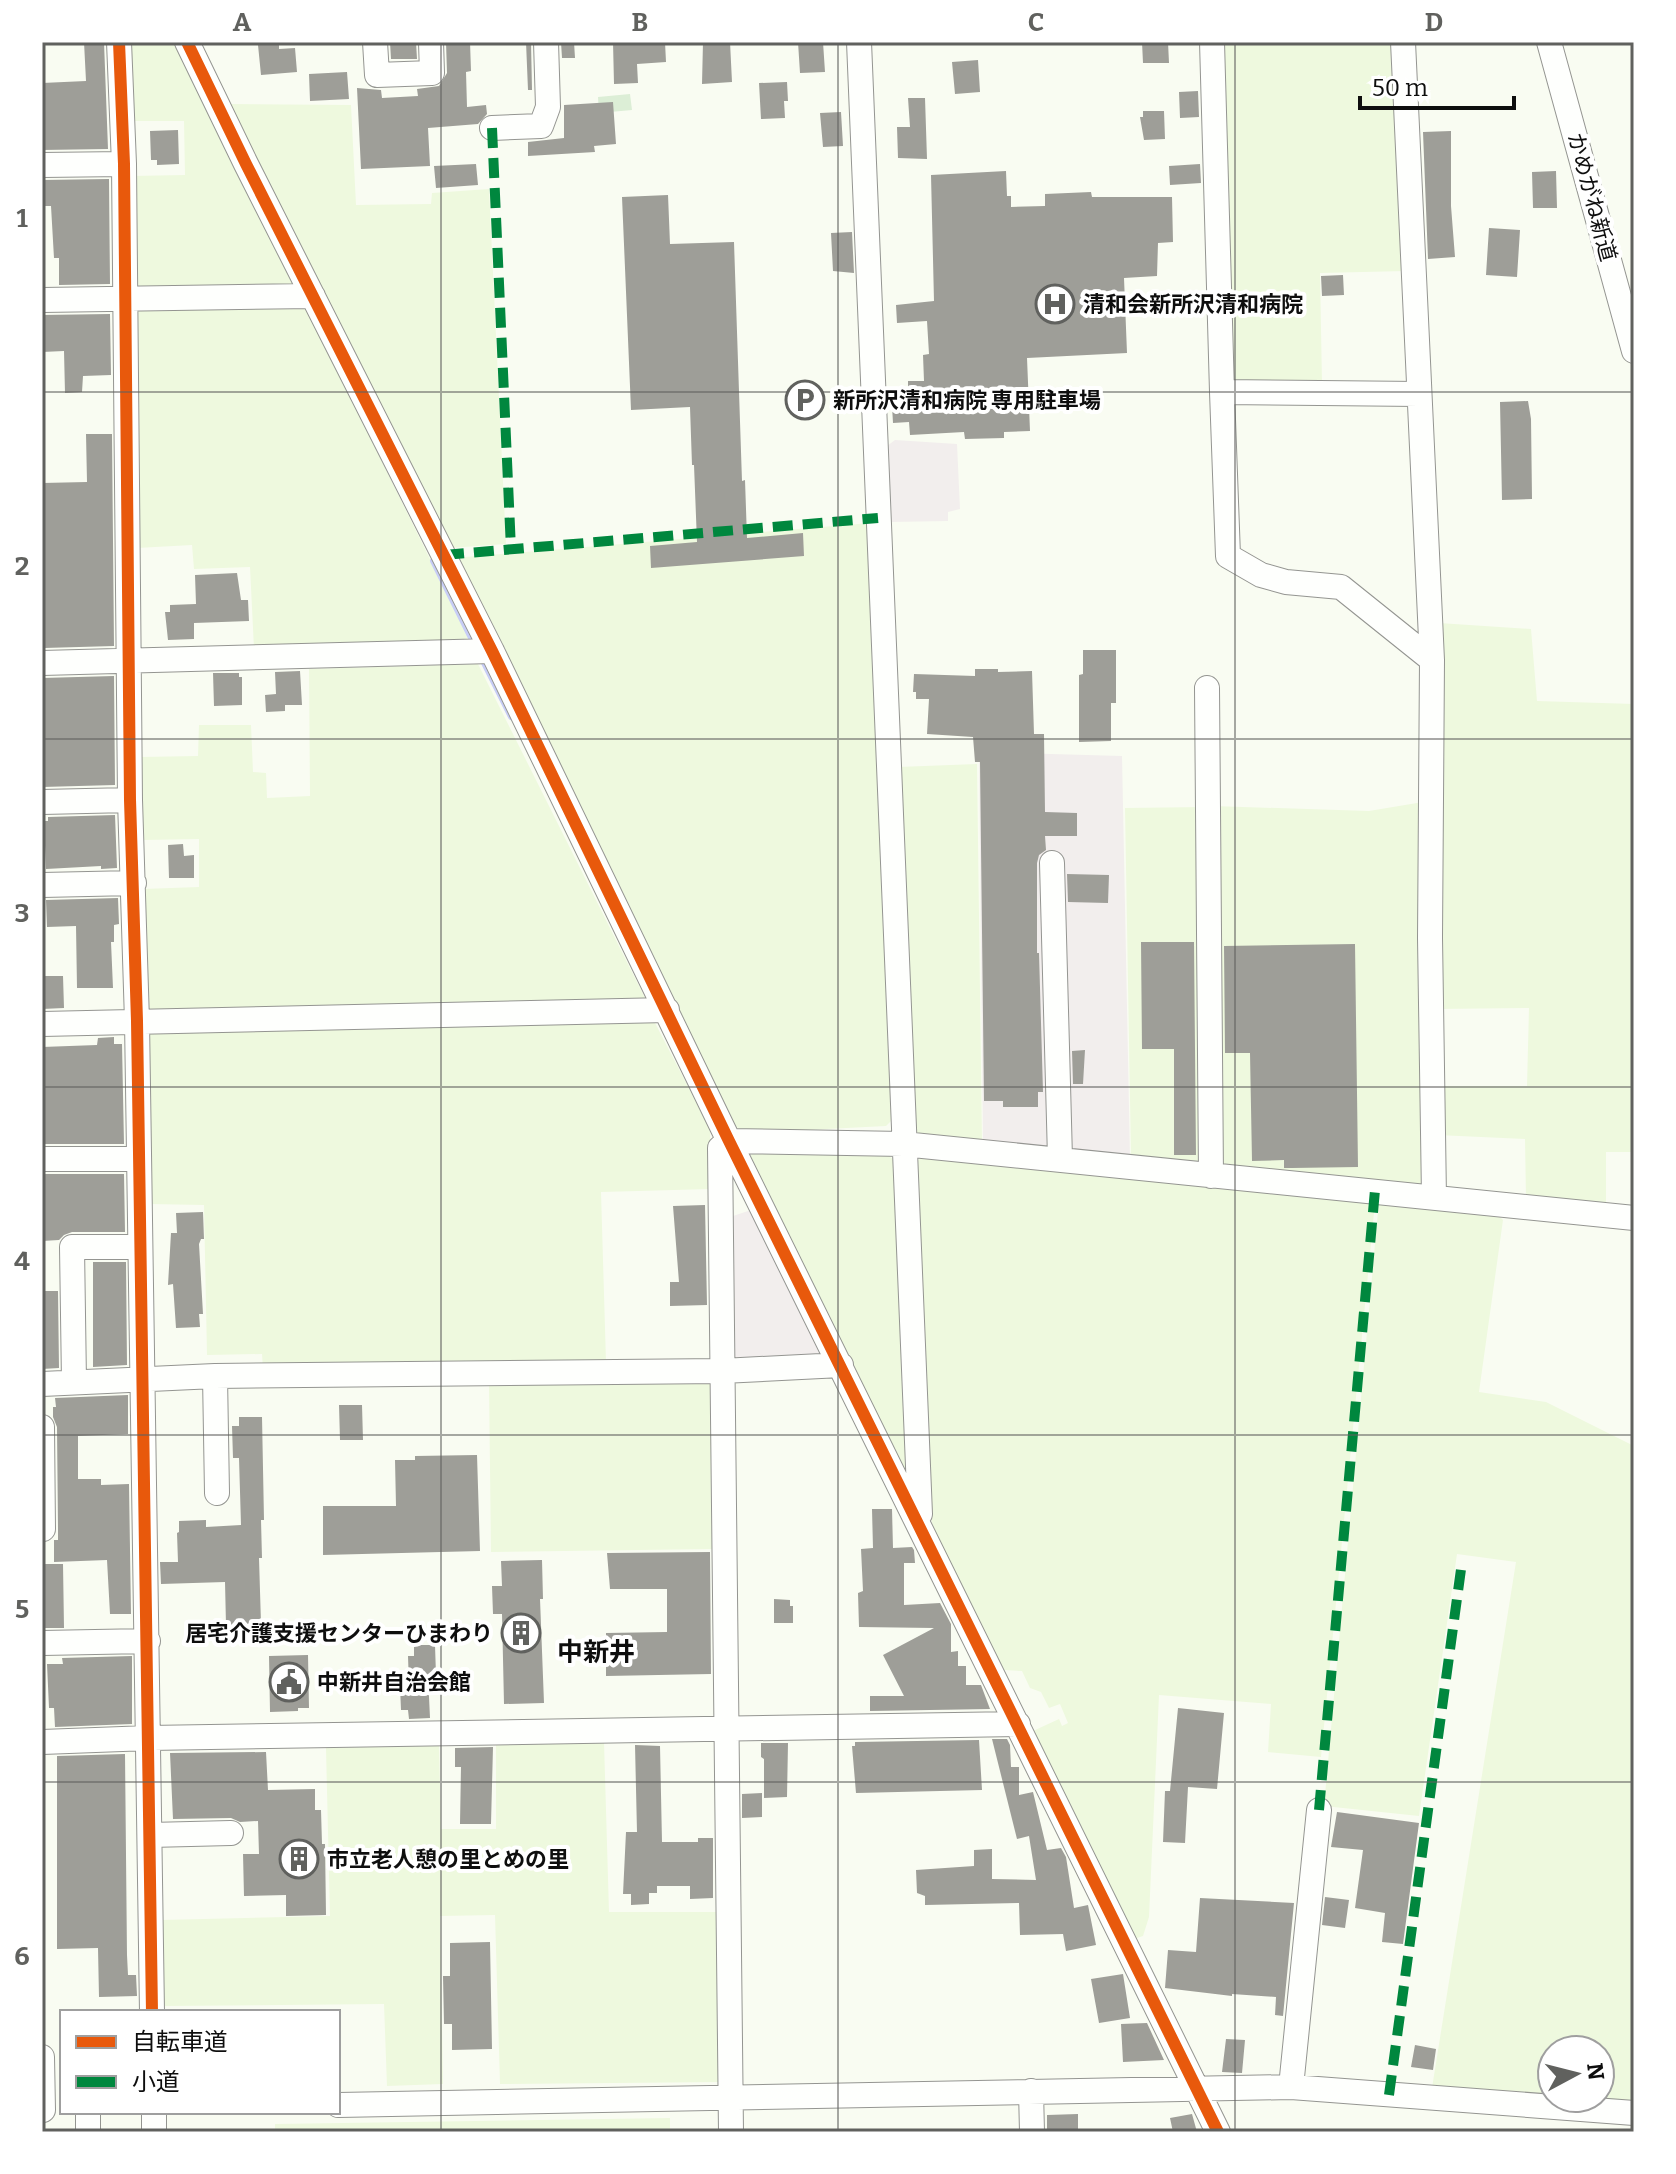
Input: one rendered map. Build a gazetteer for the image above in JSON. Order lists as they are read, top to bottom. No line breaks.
{"streets":{"street":["かめがね新道"]},"districts":["中新井"],"places":{"hospital":["清和会新所沢清和病院"],"parking":["新所沢清和病院 専用駐車場"],"building":["居宅介護支援センターひまわり","市立老人憩の里とめの里"],"public building":["中新井自治会館"]},"legend":["自転車道","小道"],"scale_bar":"50 m","north":"right","grid":{"columns":["A","B","C","D"],"rows":["1","2","3","4","5","6"]}}
